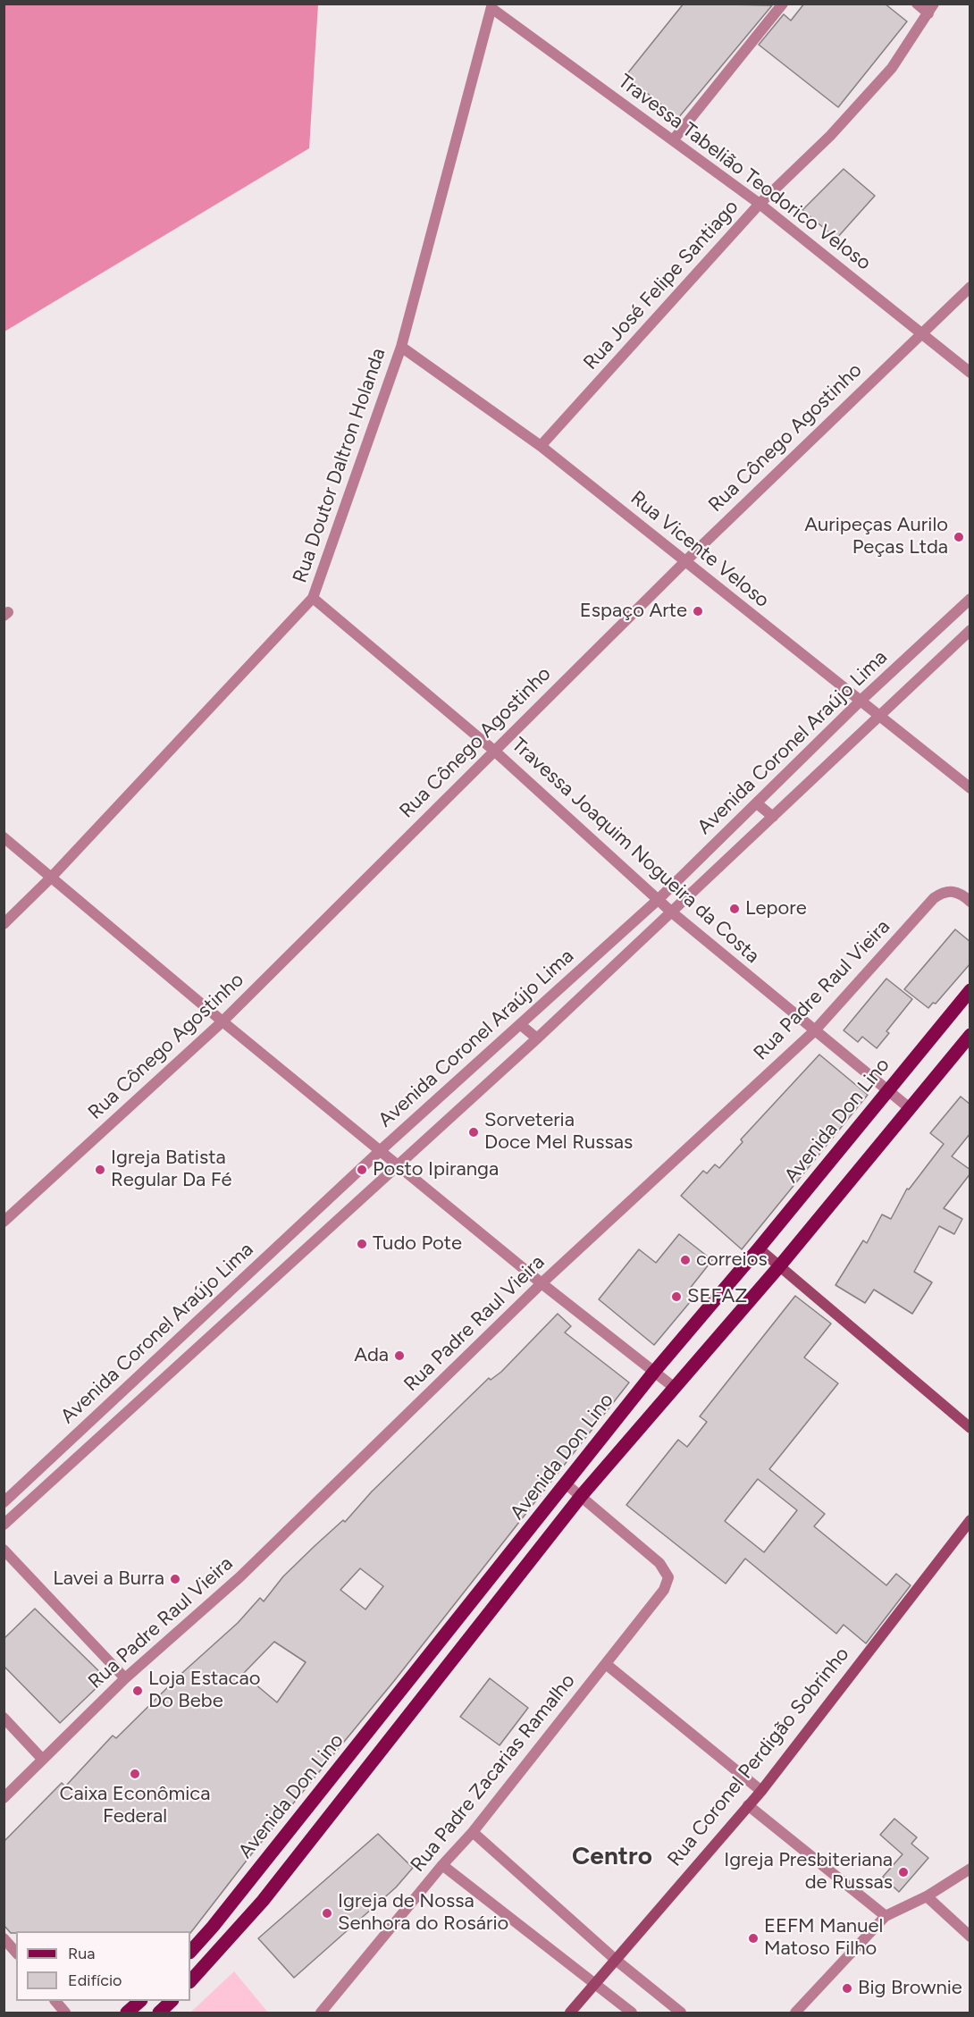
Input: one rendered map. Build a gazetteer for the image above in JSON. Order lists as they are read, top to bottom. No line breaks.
{"streets":{"main road":["Avenida Don Lino"],"street":["Travessa Tabelião Teodorico Veloso","Rua José Felipe Santiago","Rua Cônego Agostinho","Rua Doutor Daltron Holanda","Rua Vicente Veloso","Avenida Coronel Araújo Lima","Travessa Joaquim Nogueira da Costa","Rua Padre Raul Vieira","Rua Coronel Perdigão Sobrinho","Rua Padre Zacarias Ramalho"]},"crossings":[["Travessa Tabelião Teodorico Veloso","Rua José Felipe Santiago"],["Travessa Tabelião Teodorico Veloso","Rua Cônego Agostinho"],["Travessa Tabelião Teodorico Veloso","Rua Doutor Daltron Holanda"],["Rua José Felipe Santiago","Rua Vicente Veloso"],["Rua Cônego Agostinho","Rua Vicente Veloso"],["Rua Cônego Agostinho","Travessa Joaquim Nogueira da Costa"],["Rua Doutor Daltron Holanda","Rua Vicente Veloso"],["Rua Doutor Daltron Holanda","Travessa Joaquim Nogueira da Costa"],["Rua Vicente Veloso","Avenida Coronel Araújo Lima"],["Avenida Coronel Araújo Lima","Travessa Joaquim Nogueira da Costa"],["Travessa Joaquim Nogueira da Costa","Rua Padre Raul Vieira"],["Travessa Joaquim Nogueira da Costa","Avenida Don Lino"],["Avenida Don Lino","Rua Padre Zacarias Ramalho"]],"districts":["Centro"],"places":["Auripeças Aurilo Peças Ltda","Espaço Arte","Lepore","Sorveteria Doce Mel Russas","Igreja Batista Regular Da Fé","Posto Ipiranga","Tudo Pote","correios","SEFAZ","Ada","Lavei a Burra","Loja Estacao Do Bebe","Caixa Econômica Federal","Igreja Presbiteriana de Russas","Igreja de Nossa Senhora do Rosário","EEFM Manuel Matoso Filho","Big Brownie"],"legend":["Rua","Edifício"]}
